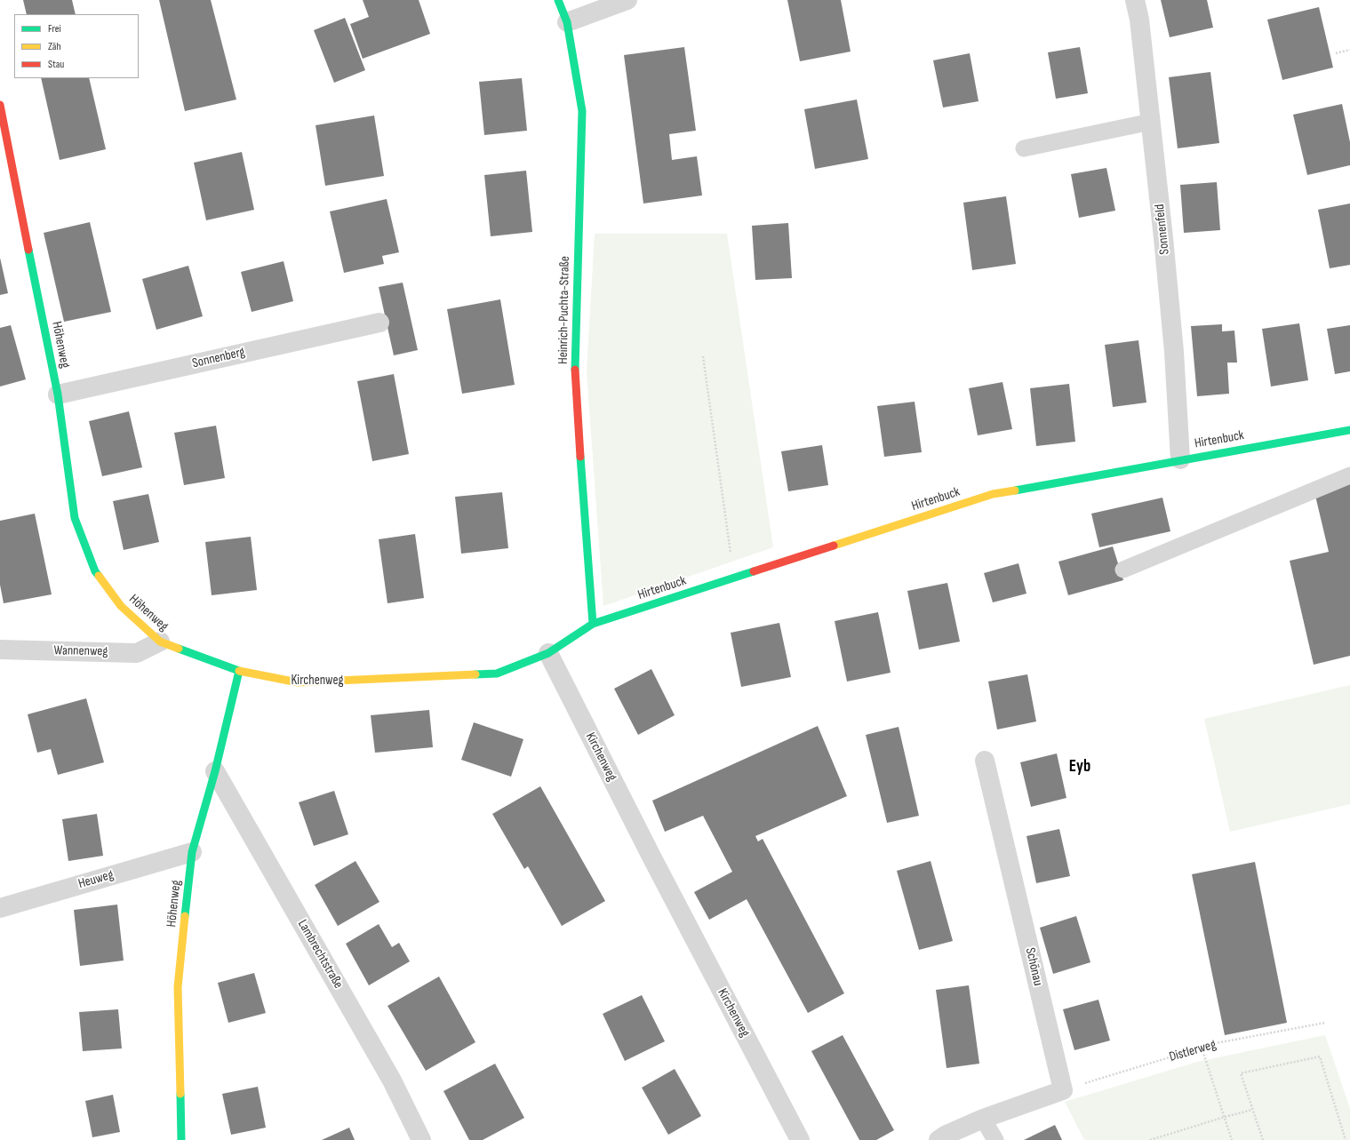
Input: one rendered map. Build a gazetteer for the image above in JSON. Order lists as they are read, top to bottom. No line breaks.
{"streets":{"street":["Sonnenfeld","Heinrich-Puchta-Straße","Höhenweg","Sonnenberg","Hirtenbuck","Wannenweg","Kirchenweg","Heuweg","Lambrechtstraße","Schönau"],"path":["Distlerweg"]},"crossings":[["Sonnenfeld","Hirtenbuck"],["Heinrich-Puchta-Straße","Hirtenbuck"],["Höhenweg","Sonnenberg"],["Höhenweg","Wannenweg"],["Höhenweg","Kirchenweg"],["Höhenweg","Heuweg"],["Höhenweg","Lambrechtstraße"],["Hirtenbuck","Kirchenweg"],["Schönau","Distlerweg"]],"districts":["Eyb"],"legend":["Frei","Zäh","Stau"]}
